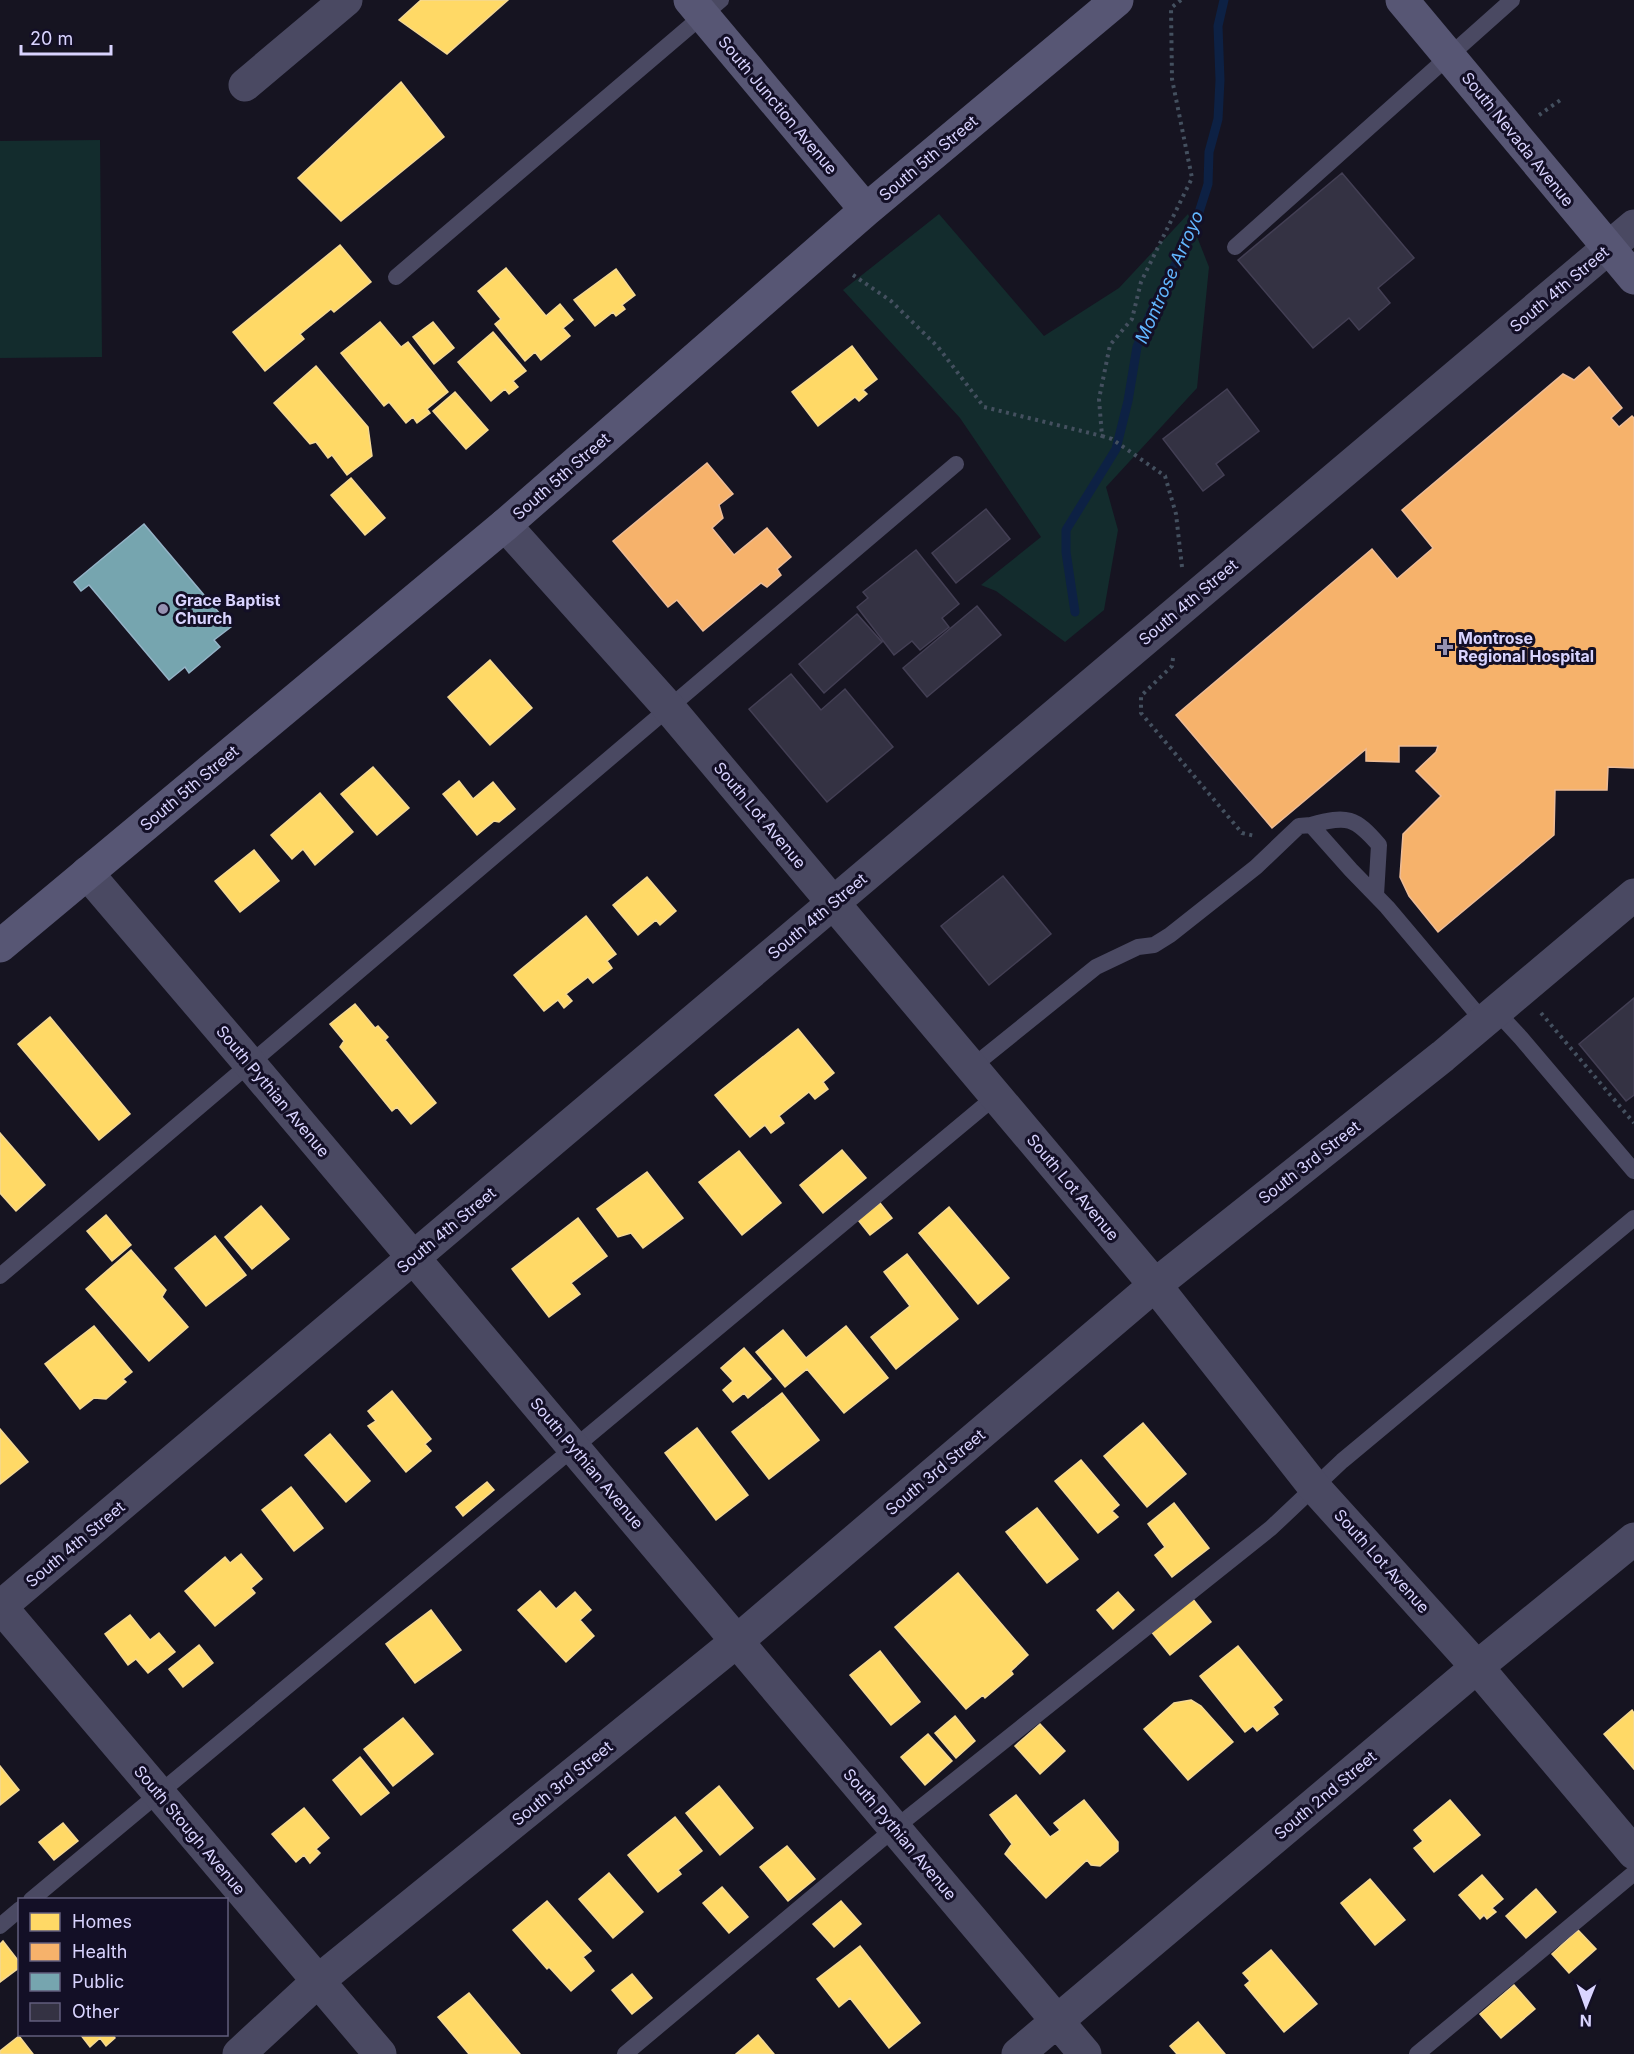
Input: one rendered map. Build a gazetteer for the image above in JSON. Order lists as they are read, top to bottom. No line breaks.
{"streets":{"street":["South Junction Avenue","South Nevada Avenue","South 5th Street","South 4th Street","South Lot Avenue","South Pythian Avenue","South 3rd Street","South 2nd Street","South Stough Avenue"]},"crossings":[["South Junction Avenue","South 5th Street"],["South Nevada Avenue","South 4th Street"],["South 5th Street","South Lot Avenue"],["South 5th Street","South Pythian Avenue"],["South 4th Street","South Lot Avenue"],["South 4th Street","South Pythian Avenue"],["South 4th Street","South Stough Avenue"],["South Lot Avenue","South 3rd Street"],["South Lot Avenue","South 2nd Street"],["South Pythian Avenue","South 3rd Street"],["South Pythian Avenue","South 2nd Street"],["South 3rd Street","South Stough Avenue"]],"water":["Montrose Arroyo"],"places":{"other":["Grace Baptist Church"],"health":["Montrose Regional Hospital"]},"legend":["Homes","Health","Public","Other"],"scale_bar":"20 m","north":"bottom"}
